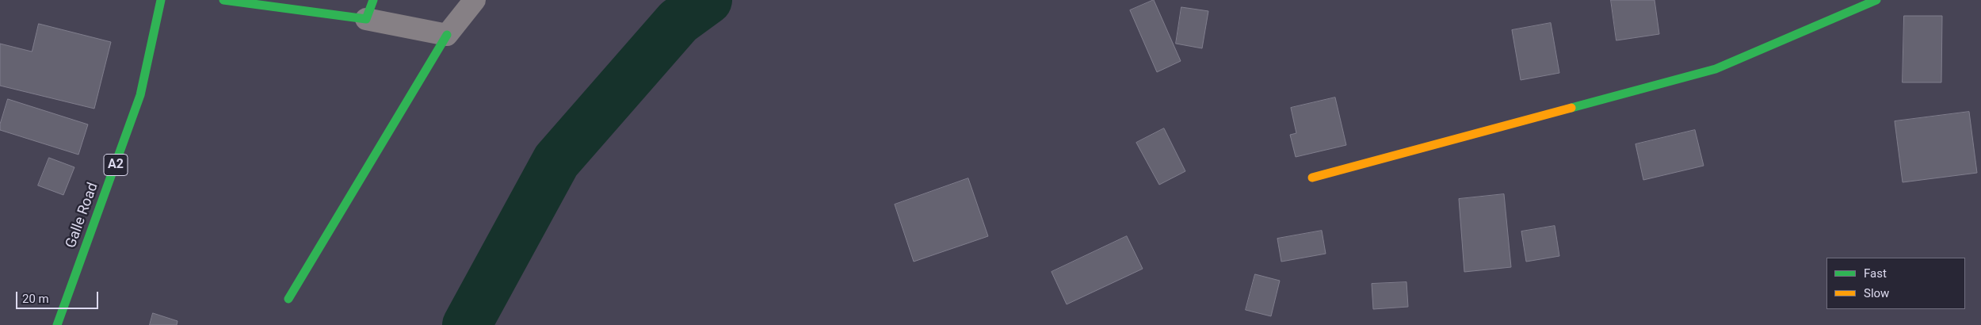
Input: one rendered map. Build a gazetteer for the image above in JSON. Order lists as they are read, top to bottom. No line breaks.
{"streets":{"main road":["A2","Galle Road"]},"legend":["Fast","Slow"],"scale_bar":"20 m"}
